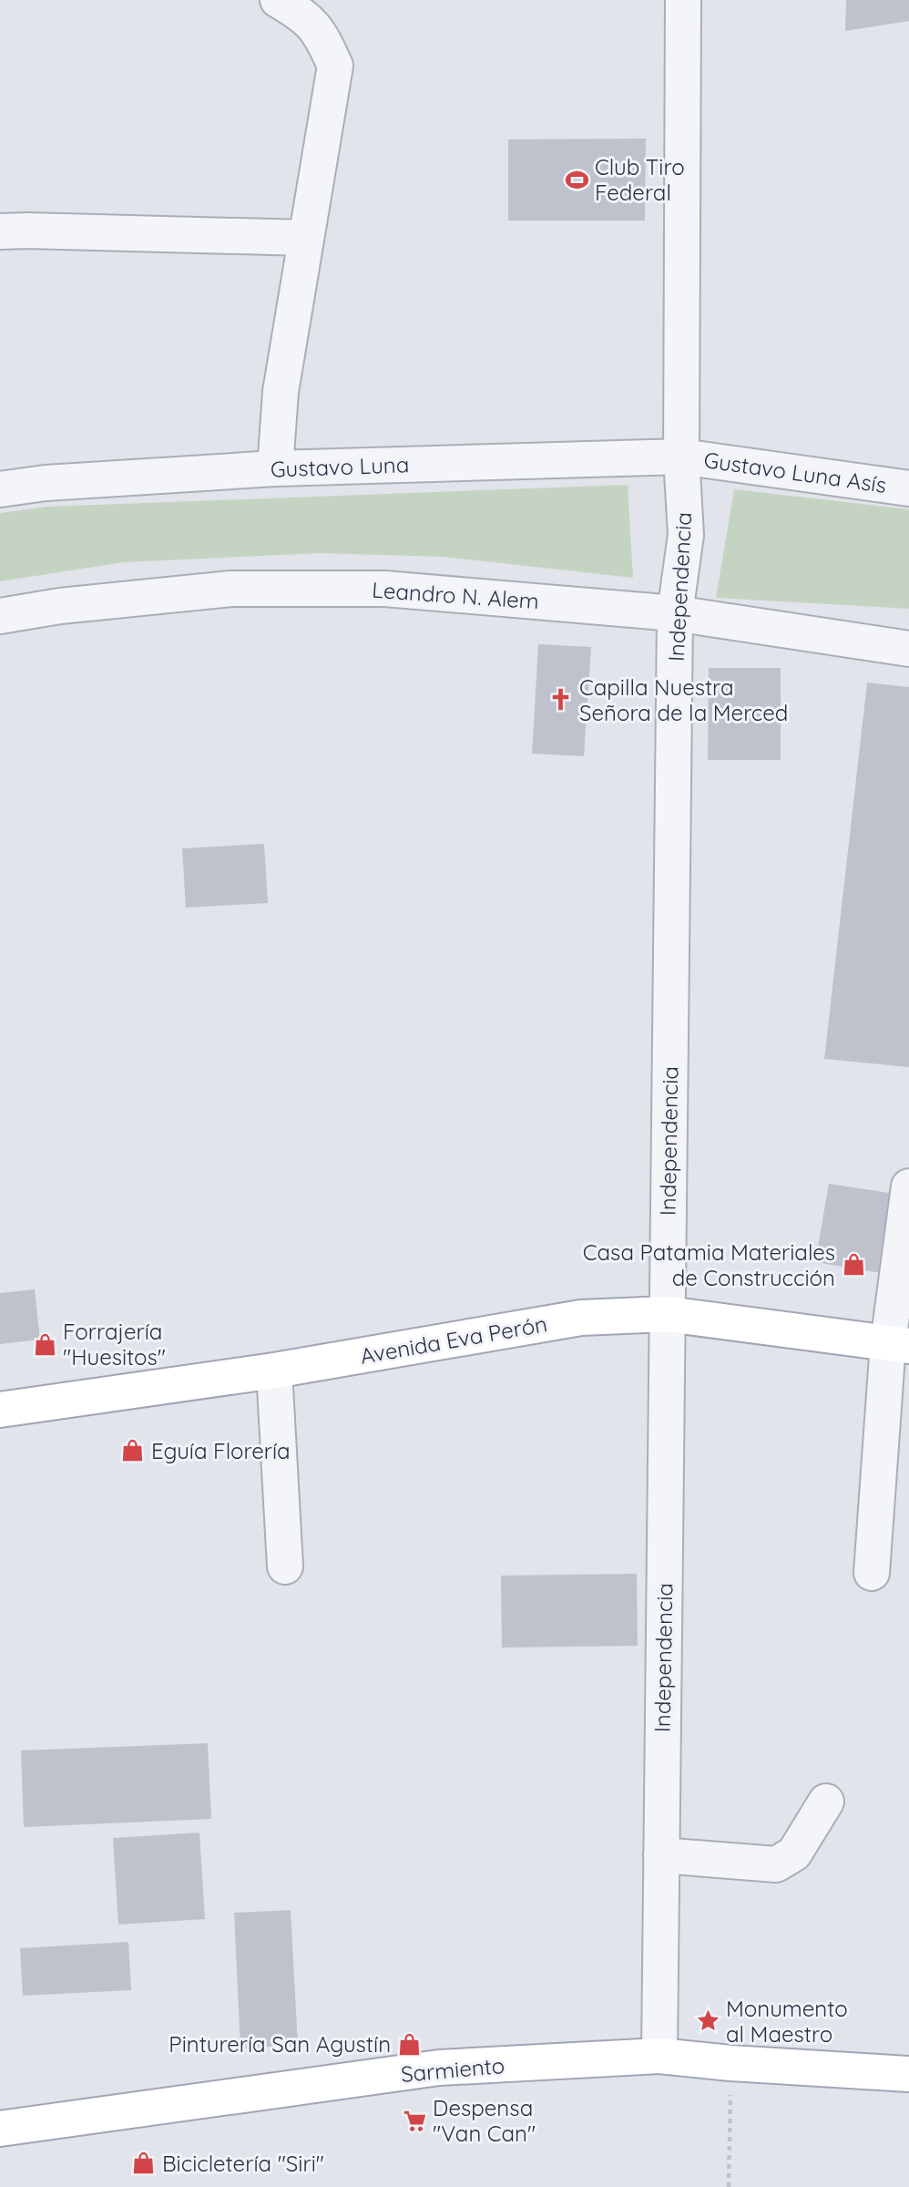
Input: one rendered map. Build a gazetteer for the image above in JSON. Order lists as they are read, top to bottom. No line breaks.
{"streets":{"main road":["Avenida Eva Perón","Sarmiento"],"street":["Gustavo Luna","Gustavo Luna Asís","Independencia","Leandro N. Alem"]},"crossings":[["Gustavo Luna","Gustavo Luna Asís"],["Gustavo Luna","Independencia"],["Gustavo Luna Asís","Independencia"],["Independencia","Leandro N. Alem"],["Independencia","Avenida Eva Perón"],["Independencia","Sarmiento"]],"places":{"sports":["Club Tiro Federal"],"church":["Capilla Nuestra Señora de la Merced"],"shop":["Casa Patamia Materiales de Construcción","Forrajería \"Huesitos\"","Eguía Florería","Pinturería San Agustín","Bicicletería \"Siri\""],"place":["Monumento al Maestro"],"supermarket":["Despensa \"Van Can\""]}}
